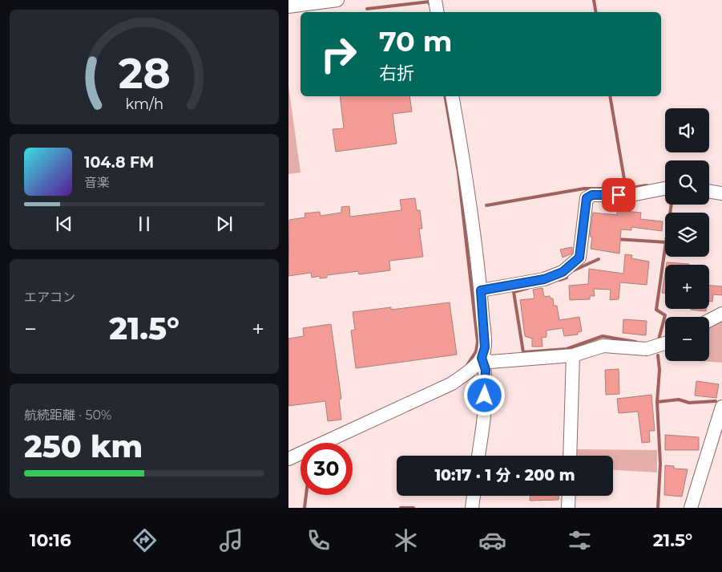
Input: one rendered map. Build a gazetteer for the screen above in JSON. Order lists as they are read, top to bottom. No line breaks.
{"page":{"turn":["70 m","右折"],"map_buttons":["+","−"],"song":["104.8 FM","音楽"],"tile":["エアコン",["航続距離 · 50%","250 km"]],"heat":["−","21.5°","+"],"limit":"30","trip":"10:17 · 1 分 · 200 m","tabs":["10:16","21.5°"],"gauge":["28","km/h"]}}
